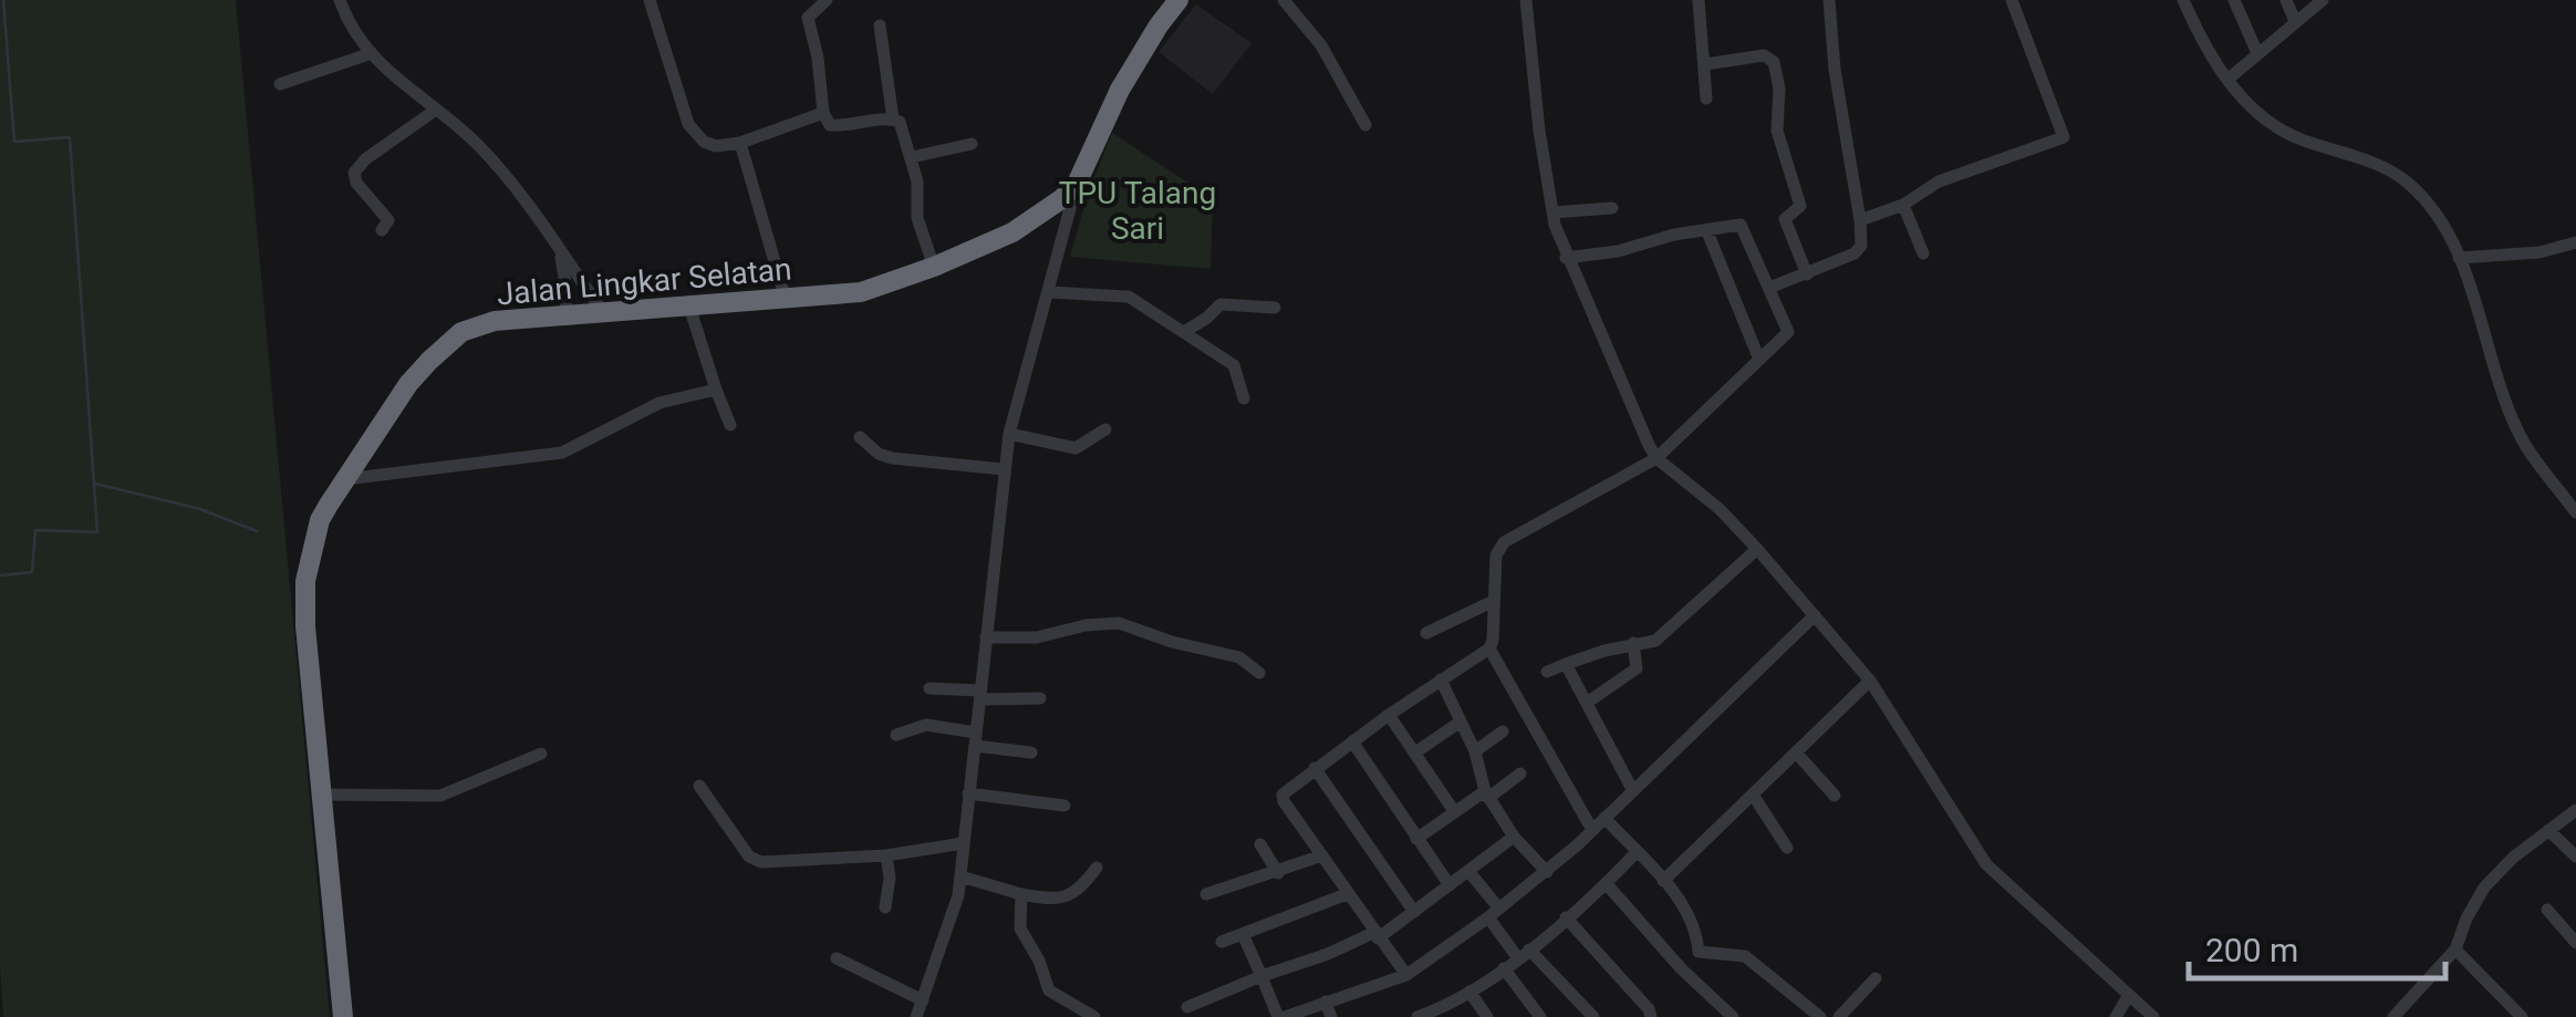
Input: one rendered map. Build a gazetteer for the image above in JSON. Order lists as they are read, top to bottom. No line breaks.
{"streets":{"highway":["Jalan Lingkar Selatan"]},"parks":["TPU Talang Sari"],"scale_bar":"200 m"}
